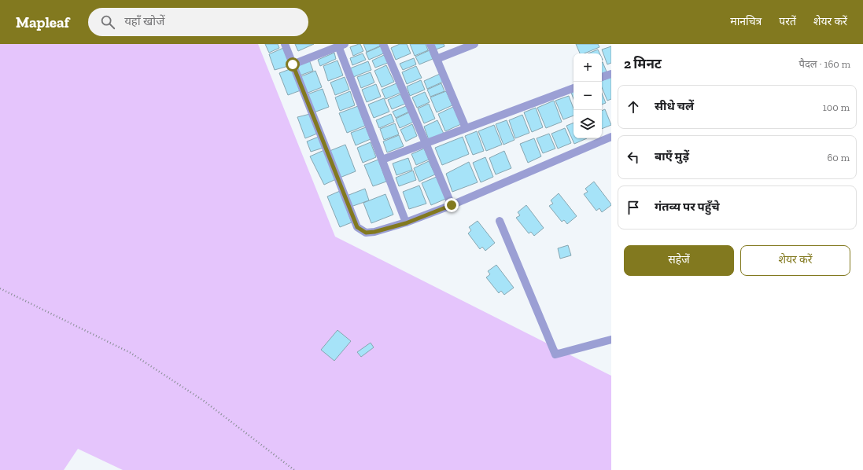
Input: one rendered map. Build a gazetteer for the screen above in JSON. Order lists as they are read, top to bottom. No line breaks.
{"page":{"header":"Mapleaf","search":"यहाँ खोजें","nav":["मानचित्र","परतें","शेयर करें"],"heading":["2 मिनट","पैदल · 160 m"],"map_buttons":["+","−"],"list":[["सीधे चलें","100 m"],["बाएँ मुड़ें","60 m"],"गंतव्य पर पहुँचे"],"buttons":["सहेजें","शेयर करें"]}}
